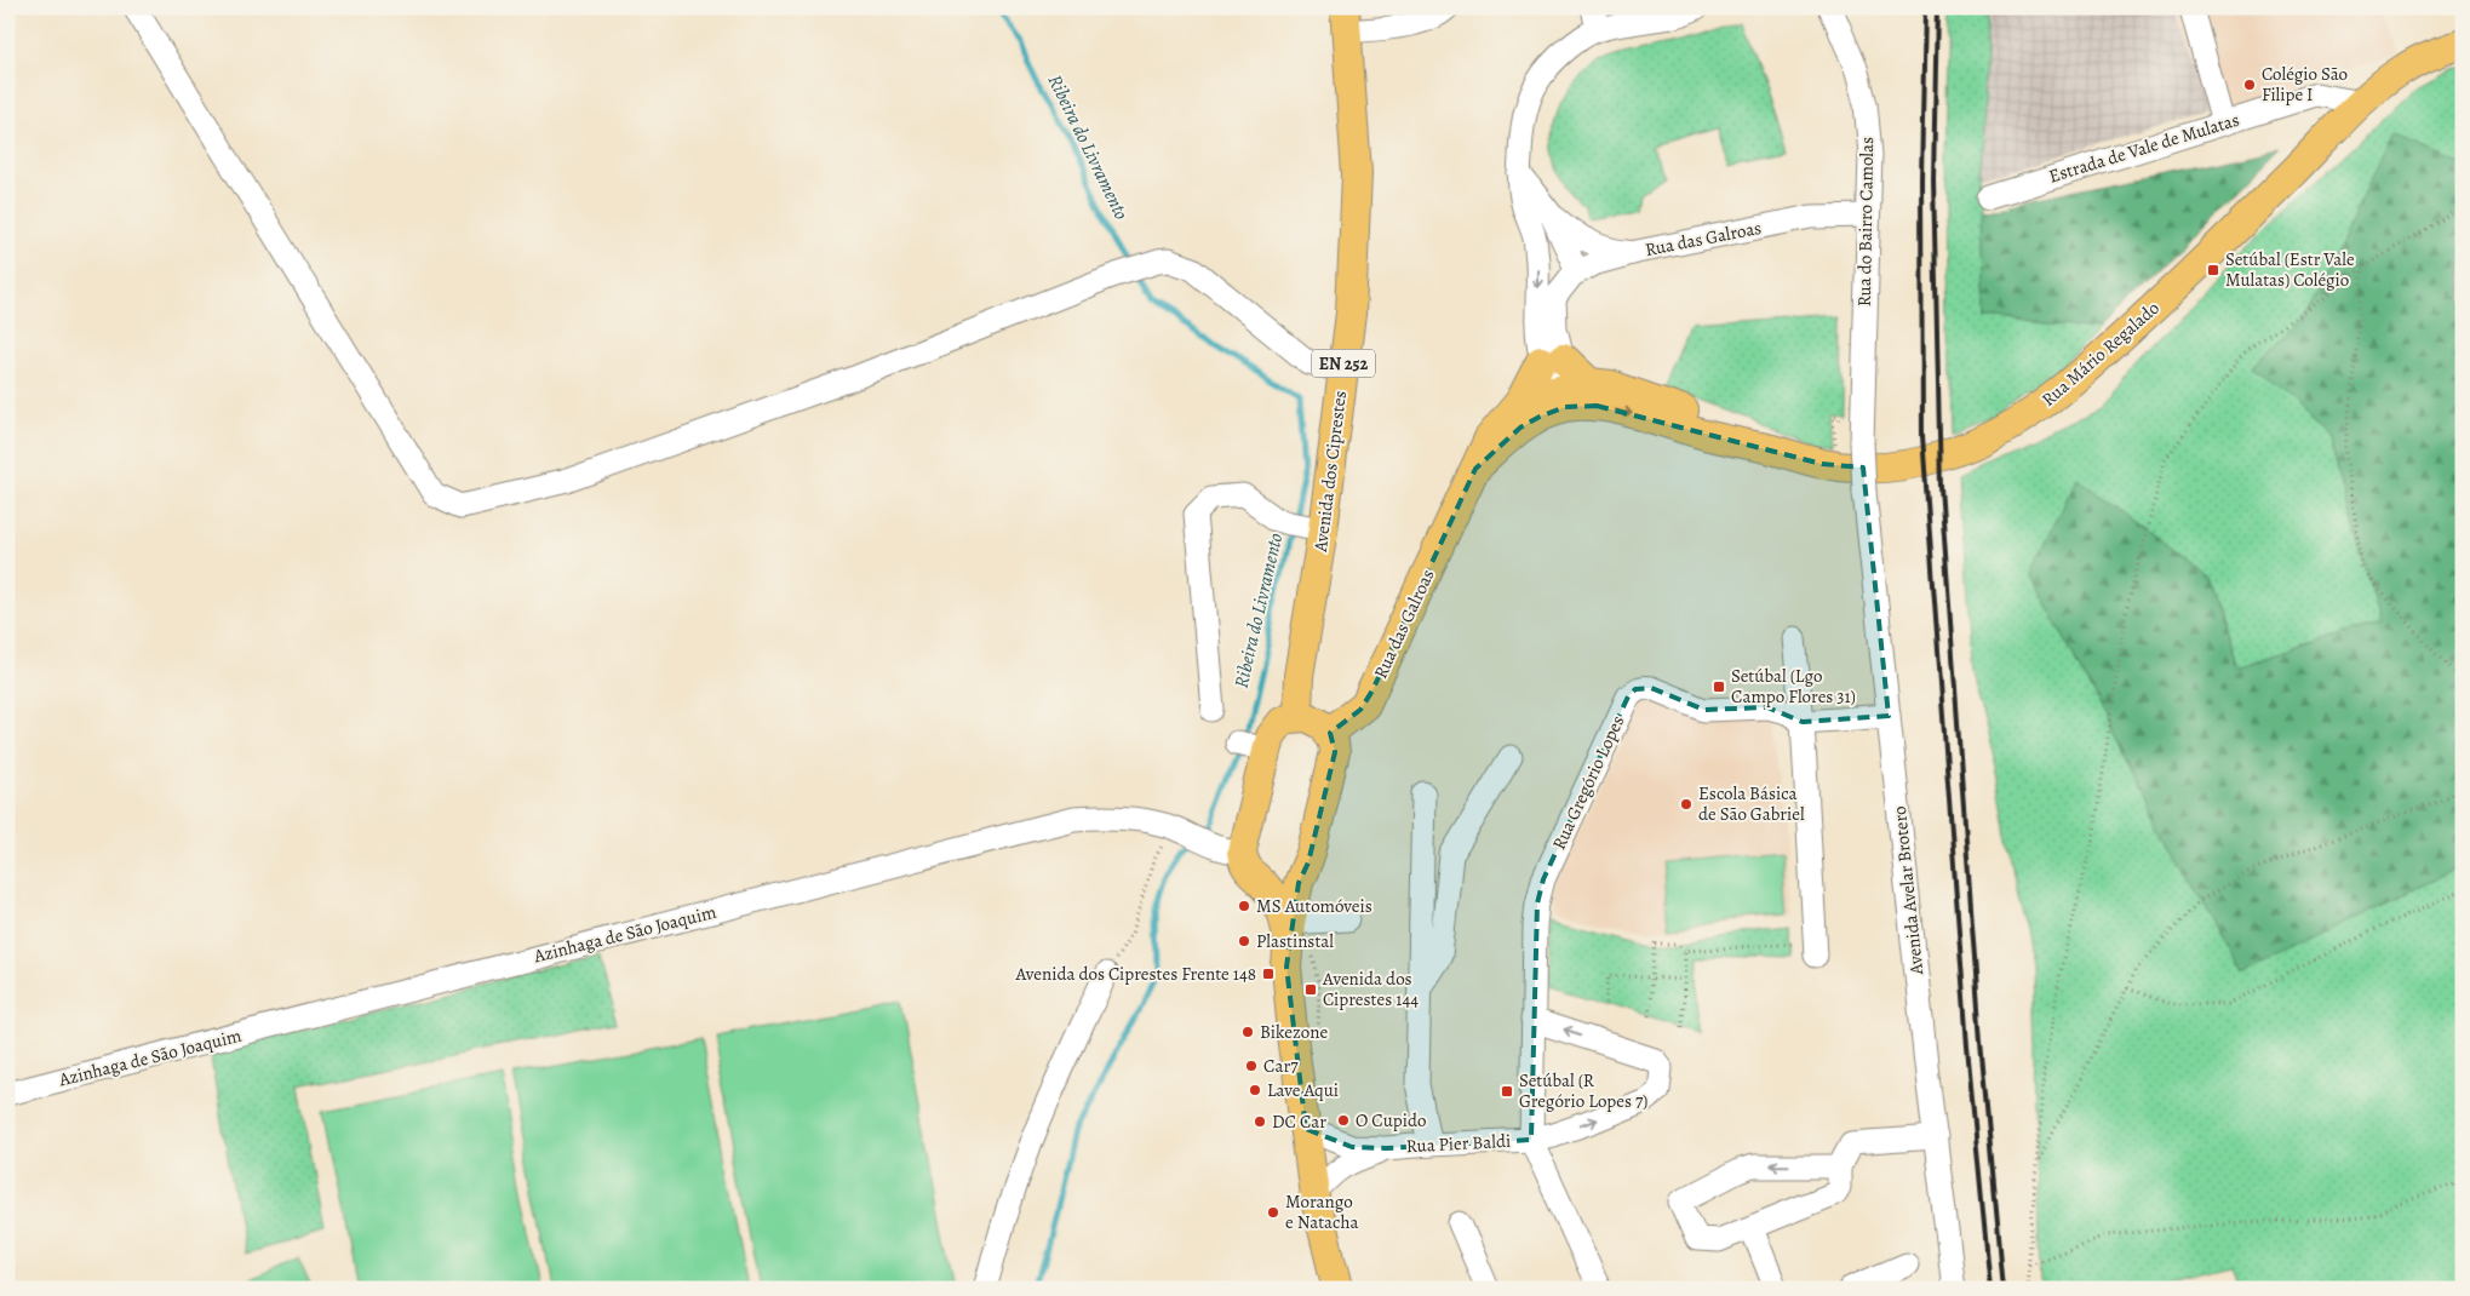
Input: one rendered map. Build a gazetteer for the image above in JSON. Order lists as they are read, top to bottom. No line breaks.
{"streets":{"main road":["Rua das Galroas","Rua Mário Regalado","EN 252","Avenida dos Ciprestes"],"street":["Estrada de Vale de Mulatas","Rua do Bairro Camolas","Rua Gregório Lopes","Avenida Avelar Brotero","Azinhaga de São Joaquim","Rua Pier Baldi"]},"crossings":[["Estrada de Vale de Mulatas","Rua Mário Regalado"],["Rua do Bairro Camolas","Rua das Galroas"],["Rua do Bairro Camolas","Avenida Avelar Brotero"],["Rua das Galroas","Rua Mário Regalado"],["Rua Gregório Lopes","Avenida Avelar Brotero"],["Rua Gregório Lopes","Rua Pier Baldi"]],"water":["Ribeira do Livramento"],"places":{"other":["Colégio São Filipe I","Escola Básica de São Gabriel","MS Automóveis","Plastinstal","Bikezone","Car7","Lave Aqui","O Cupido","DC Car","Morango e Natacha"],"transit":["Setúbal (Estr Vale Mulatas) Colégio","Setúbal (Lgo Campo Flores 31)","Avenida dos Ciprestes Frente 148","Avenida dos Ciprestes 144","Setúbal (R Gregório Lopes 7)"]}}
